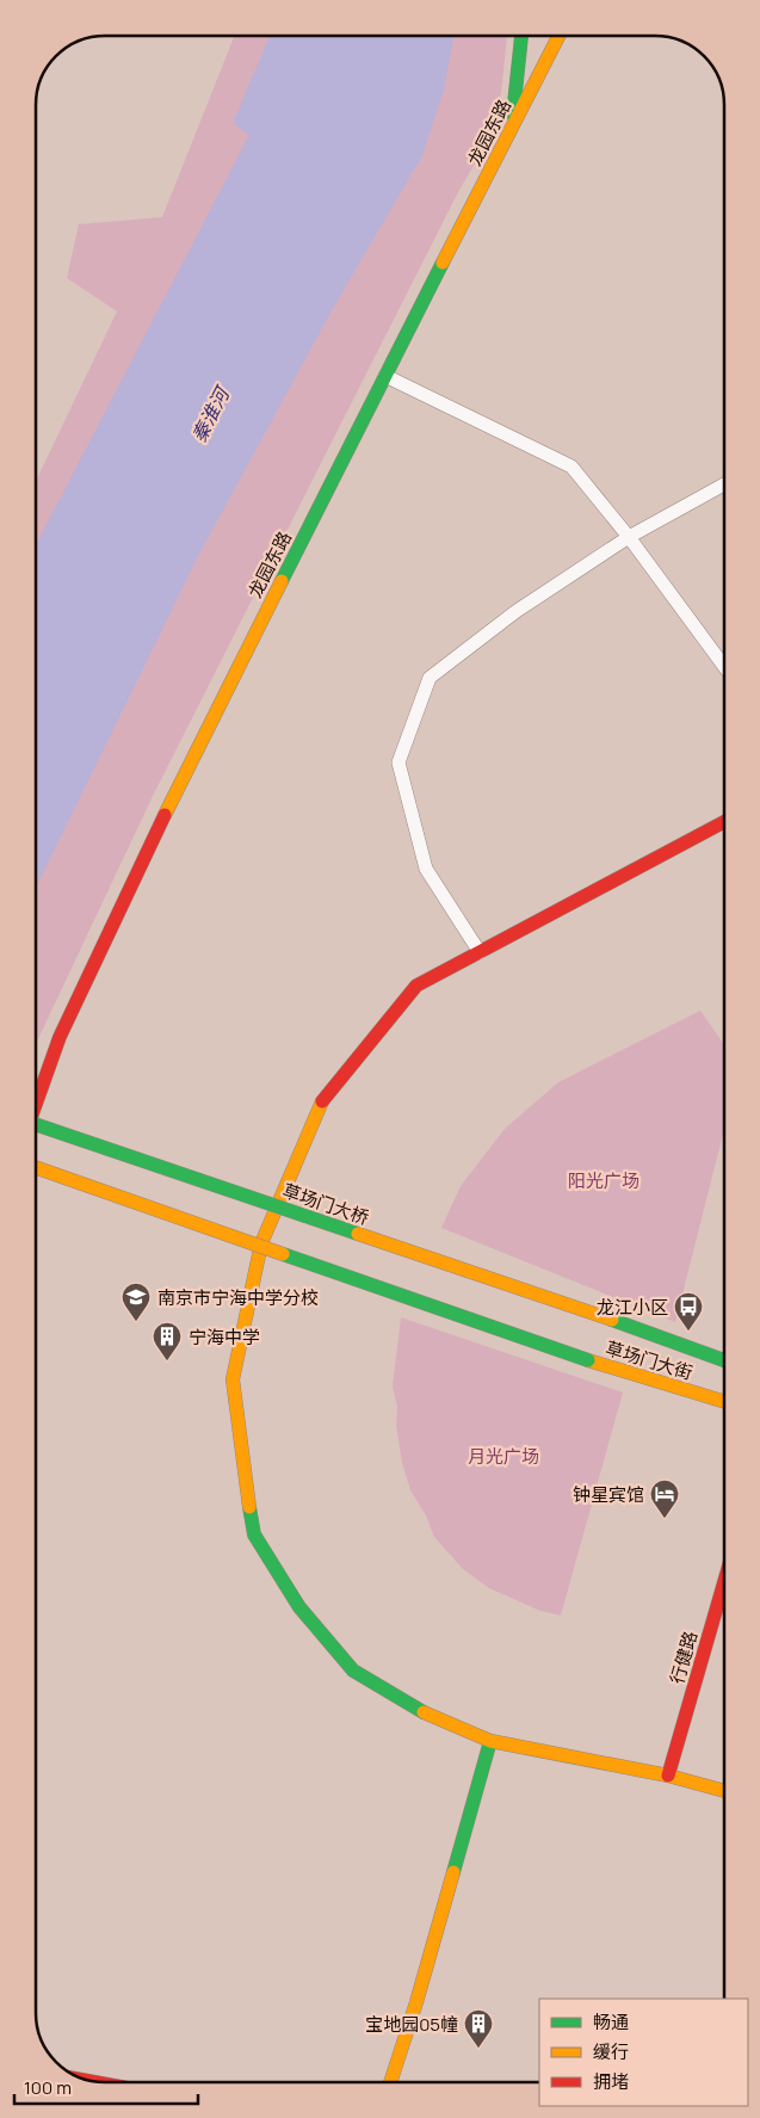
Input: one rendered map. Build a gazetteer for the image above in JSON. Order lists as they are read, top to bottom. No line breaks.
{"streets":{"street":["龙园东路","草场门大桥","草场门大街","行健路"]},"crossings":[["草场门大桥","草场门大街"]],"water":["秦淮河"],"parks":["阳光广场","月光广场"],"places":{"school or university":["南京市宁海中学分校"],"bus stop":["龙江小区"],"building":["宁海中学","宝地园05幢"],"hotel":["钟星宾馆"]},"legend":["畅通","缓行","拥堵"],"scale_bar":"100 m"}
